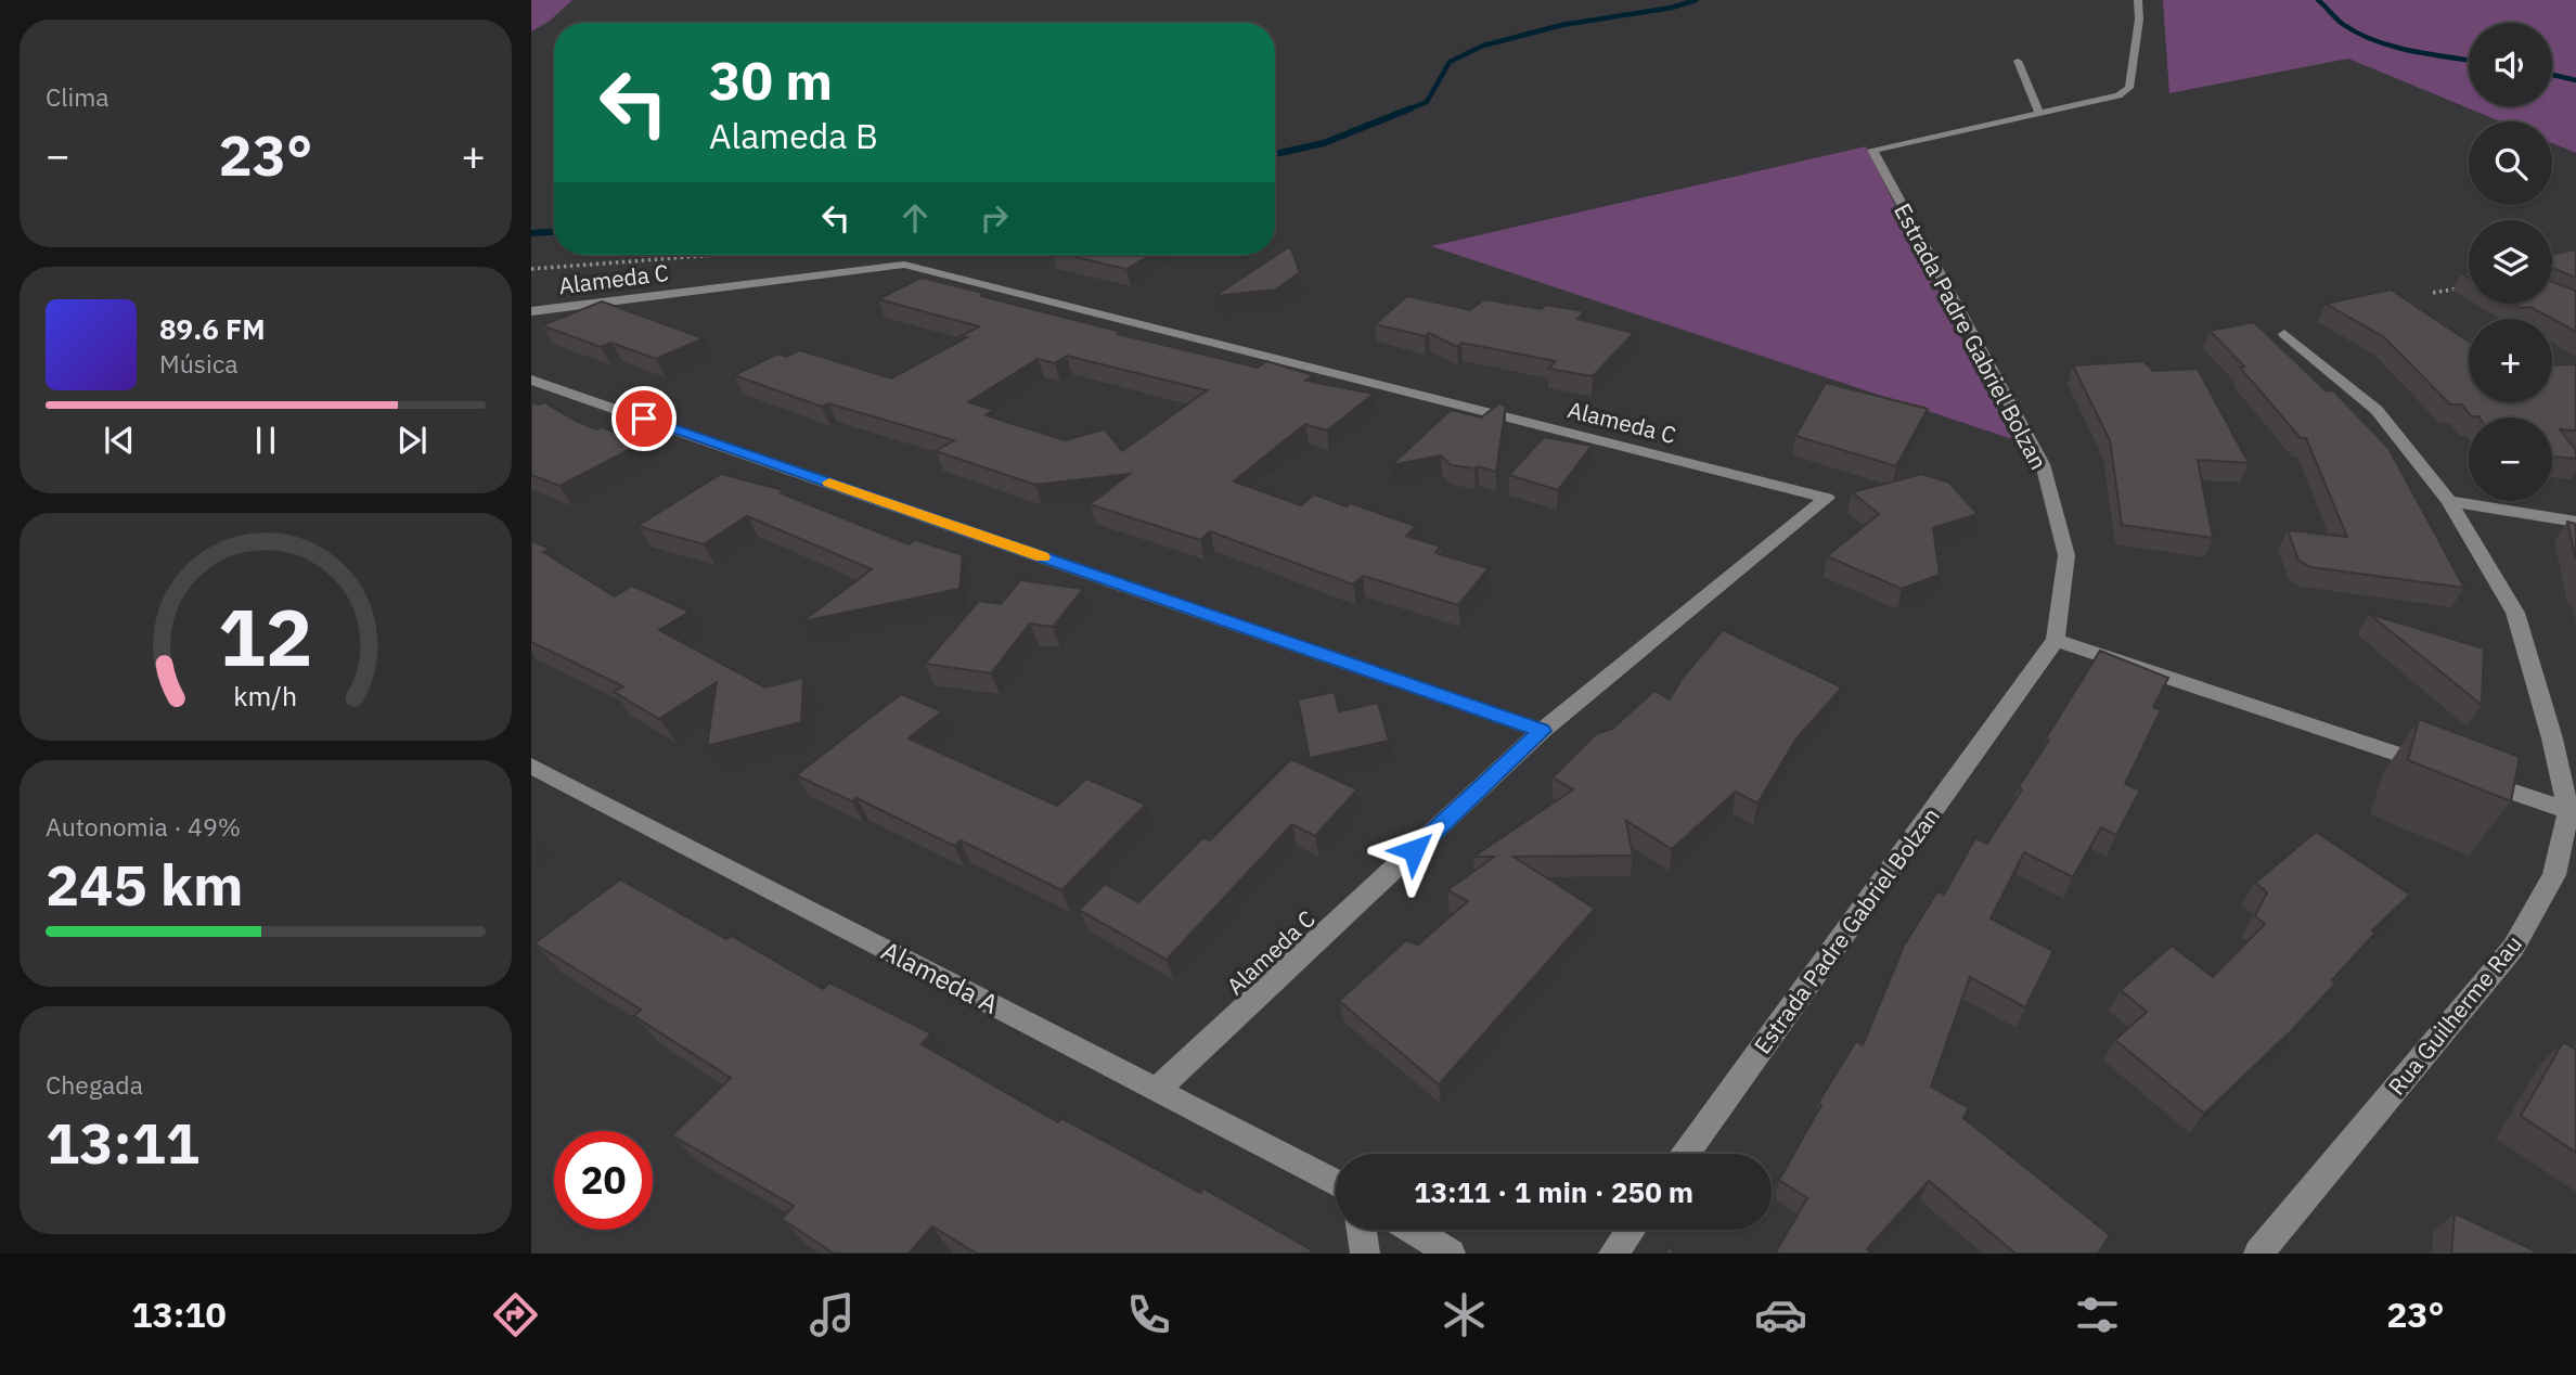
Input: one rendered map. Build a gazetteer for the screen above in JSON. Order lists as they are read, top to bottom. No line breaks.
{"streets":{"street":["Alameda C","Estrada Padre Gabriel Bolzan","Alameda A","Rua Guilherme Rau"]},"crossings":[["Alameda C","Alameda A"]],"page":{"tile":["Clima",["Autonomia · 49%","245 km"],["Chegada","13:11"]],"map_buttons":["+","−"],"turn":["30 m","Alameda B"],"heat":["−","23°","+"],"song":["89.6 FM","Música"],"limit":"20","trip":"13:11 · 1 min · 250 m","tabs":["13:10","23°"],"gauge":["12","km/h"]}}
